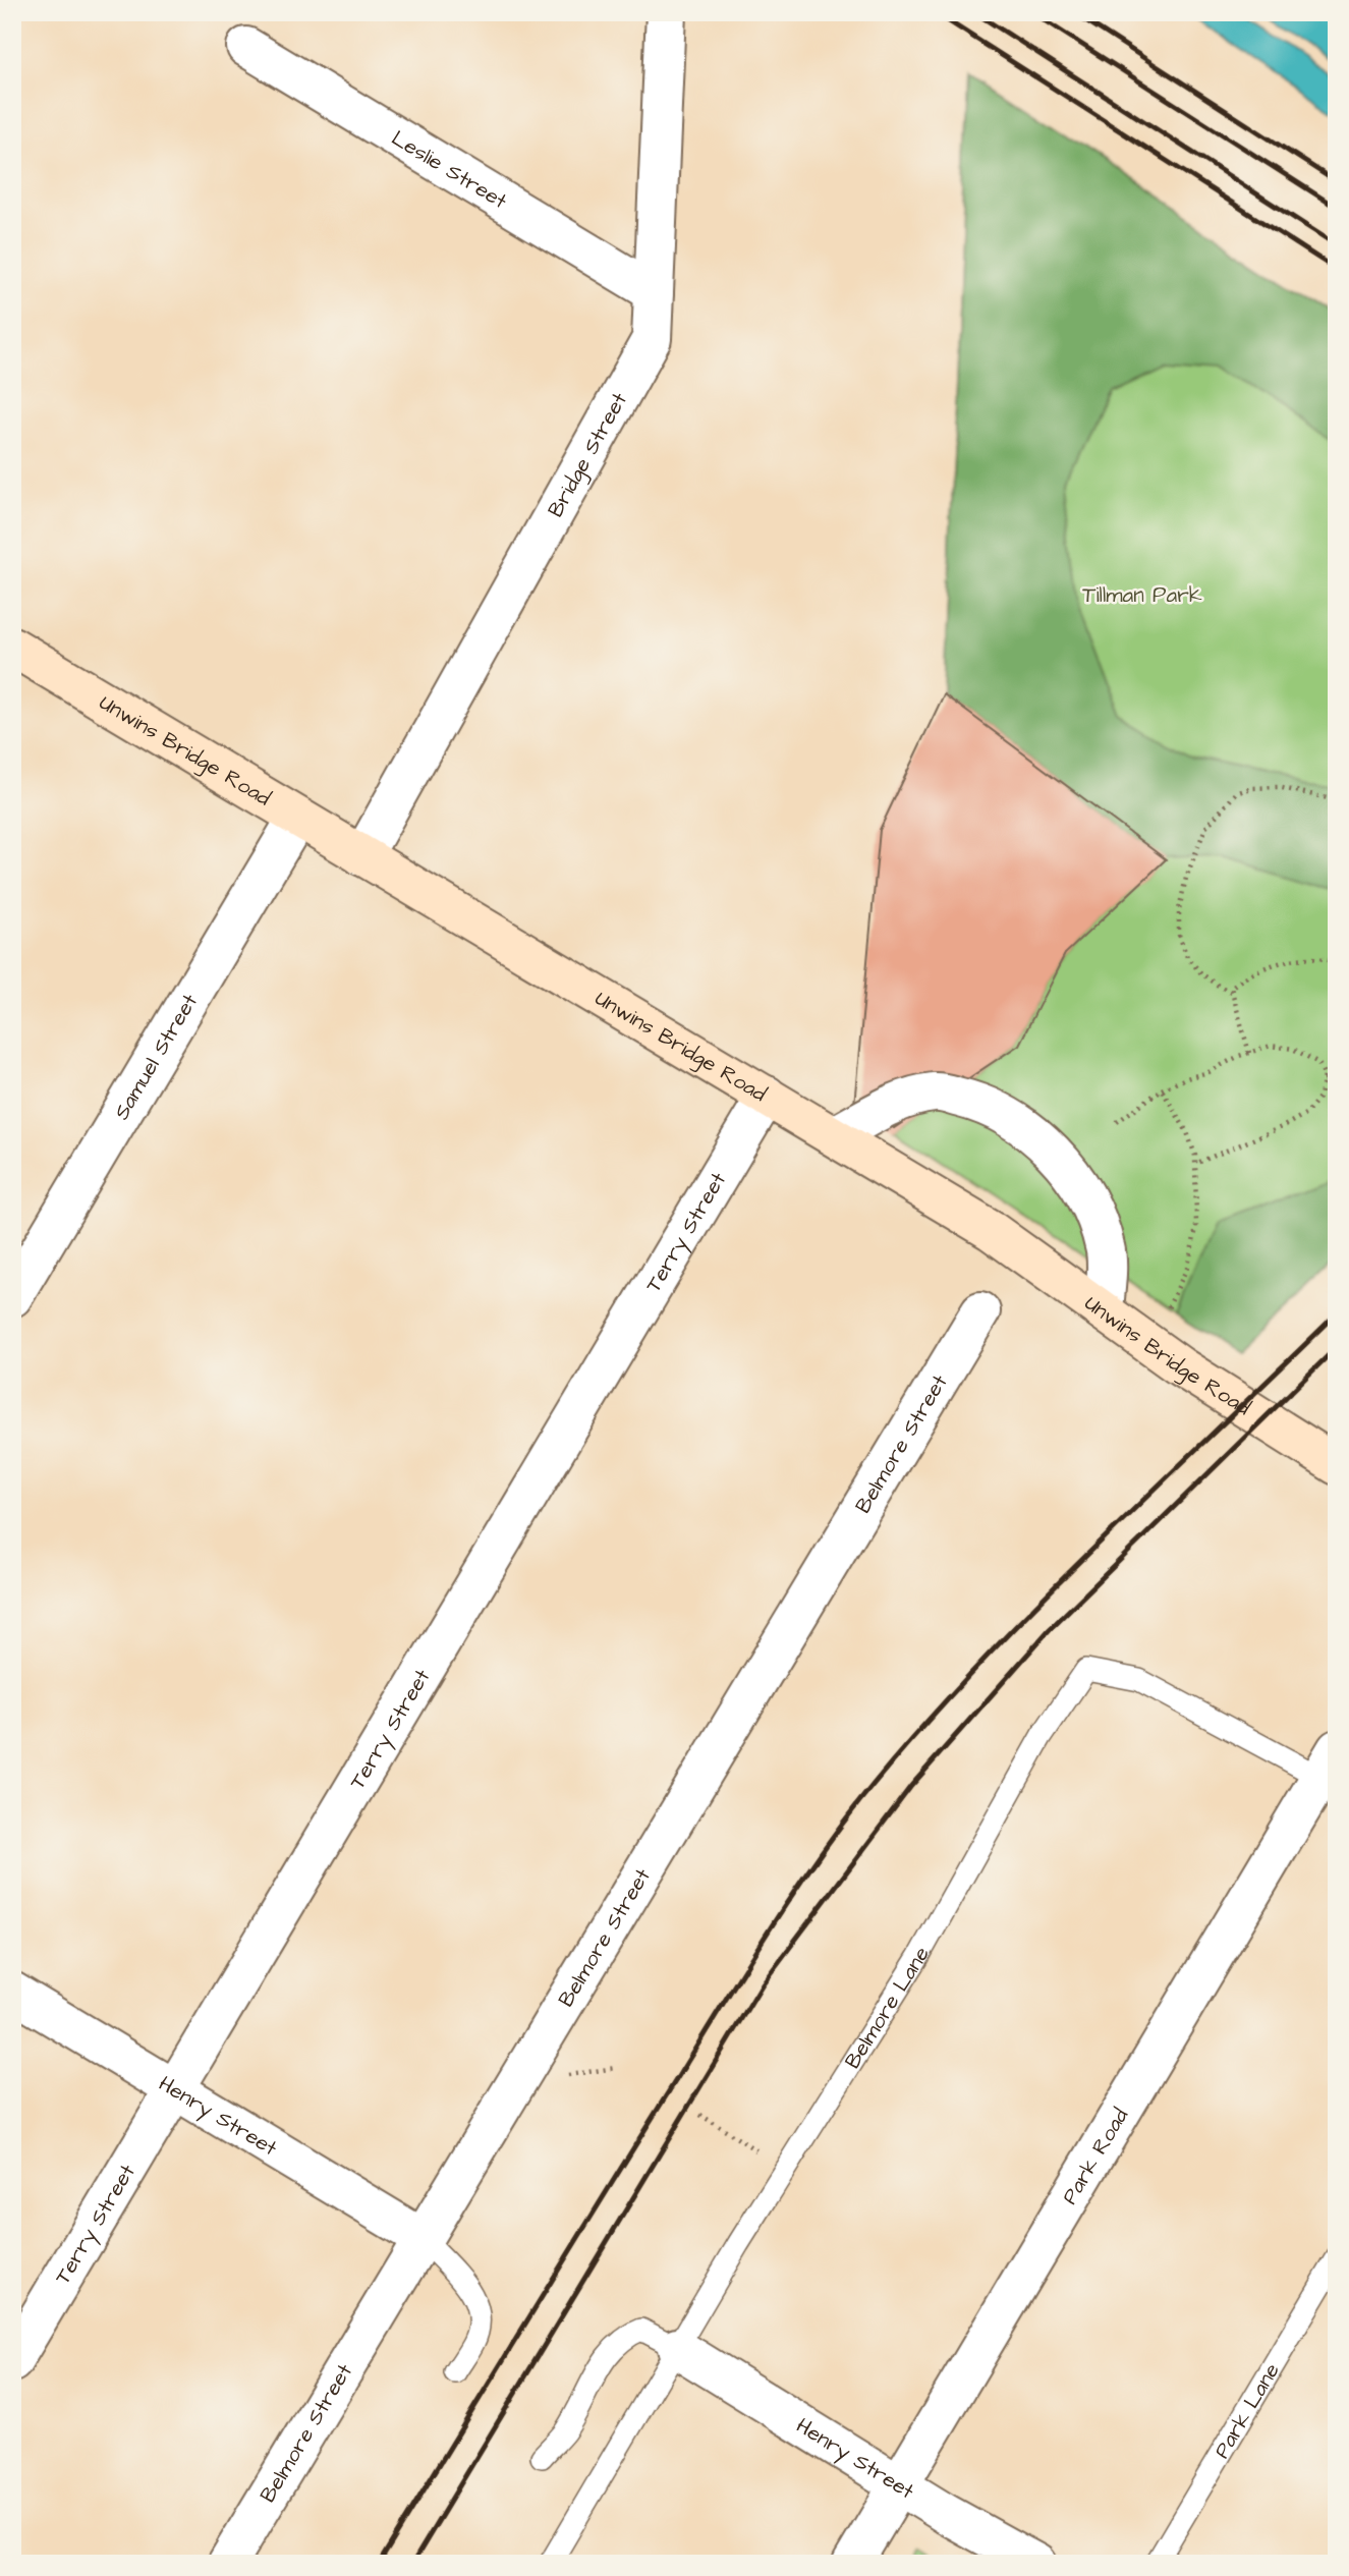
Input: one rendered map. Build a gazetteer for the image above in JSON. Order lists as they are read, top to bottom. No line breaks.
{"streets":{"main road":["Unwins Bridge Road"],"street":["Leslie Street","Bridge Street","Samuel Street","Terry Street","Belmore Street","Henry Street","Park Road"],"lane":["Belmore Lane","Park Lane"]},"crossings":[["Leslie Street","Bridge Street"],["Bridge Street","Unwins Bridge Road"],["Unwins Bridge Road","Samuel Street"],["Unwins Bridge Road","Terry Street"],["Terry Street","Henry Street"],["Belmore Street","Henry Street"],["Belmore Lane","Henry Street"],["Belmore Lane","Park Road"],["Henry Street","Park Road"]],"parks":["Tillman Park"]}
